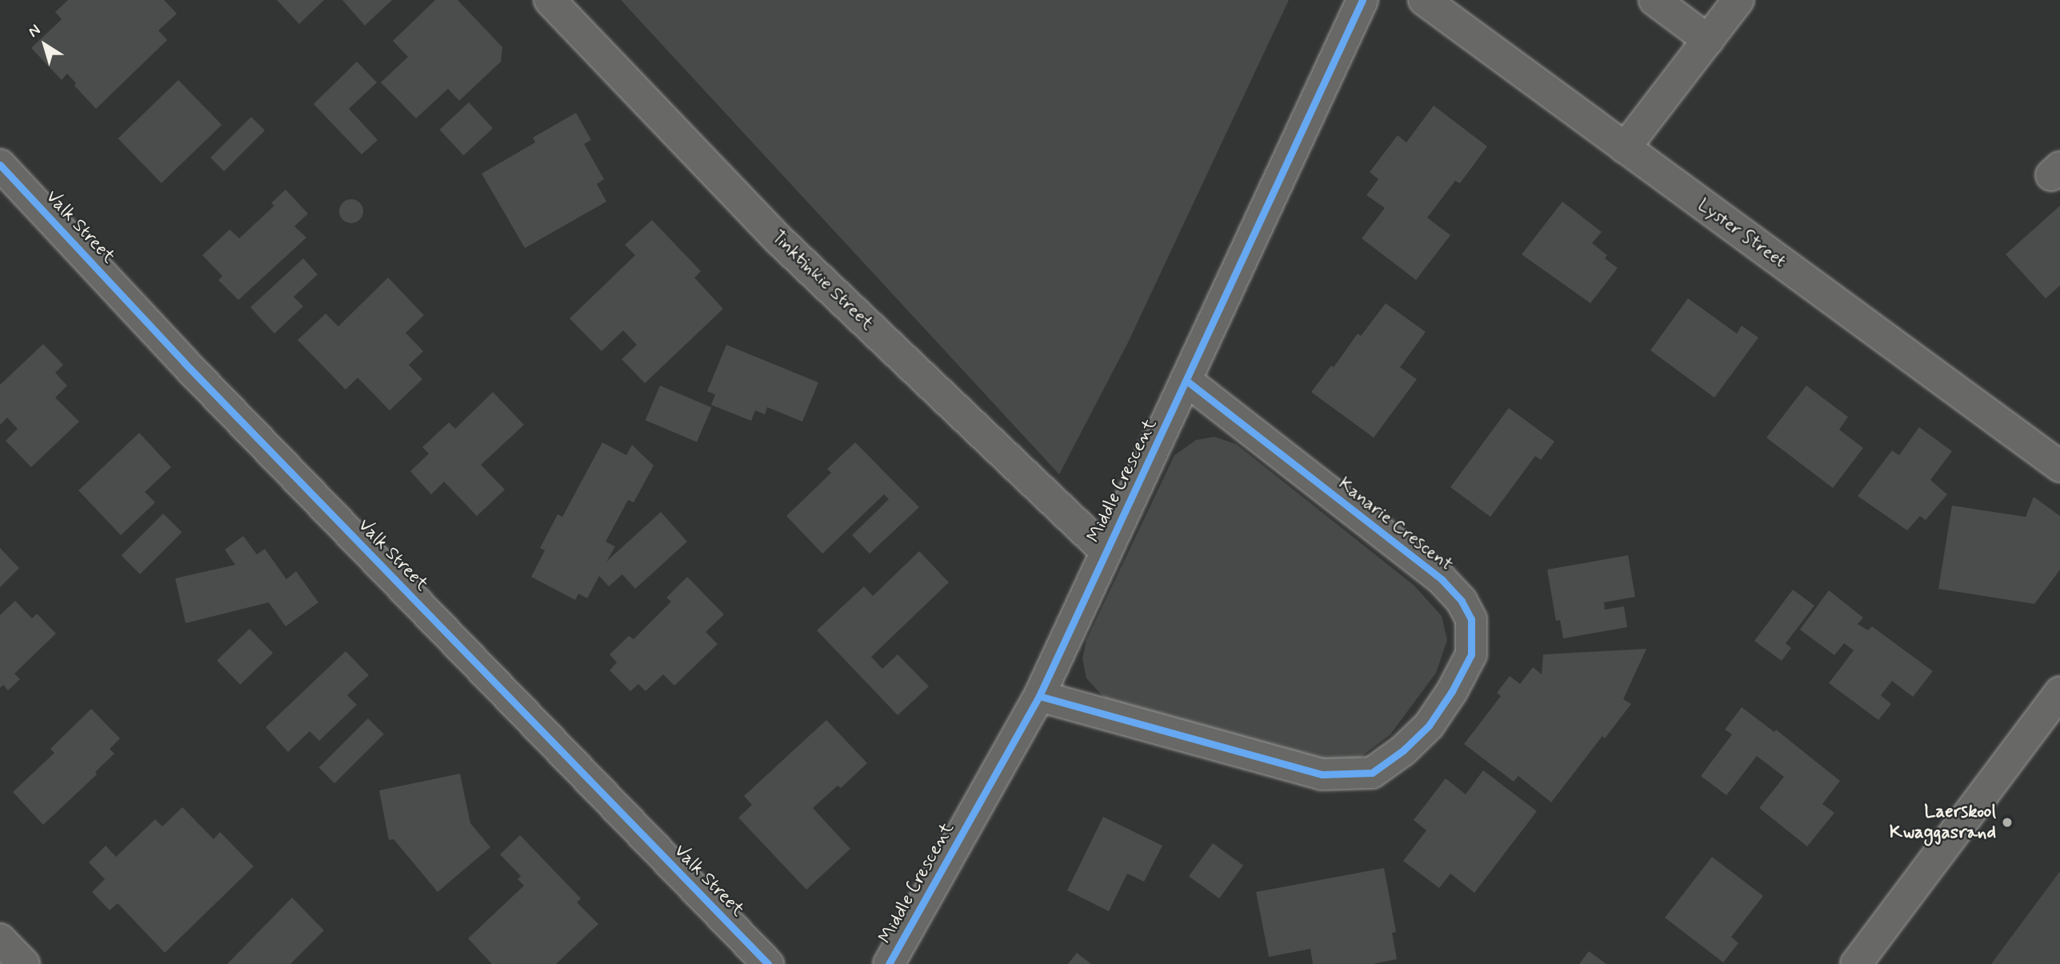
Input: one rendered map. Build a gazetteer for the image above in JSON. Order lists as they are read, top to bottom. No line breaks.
{"streets":{"street":["Valk Street","Lyster Street","Tinktinkie Street","Middle Crescent","Kanarie Crescent"]},"crossings":[["Tinktinkie Street","Middle Crescent"],["Middle Crescent","Kanarie Crescent"]],"places":["Laerskool Kwaggasrand"],"north":"top left"}
